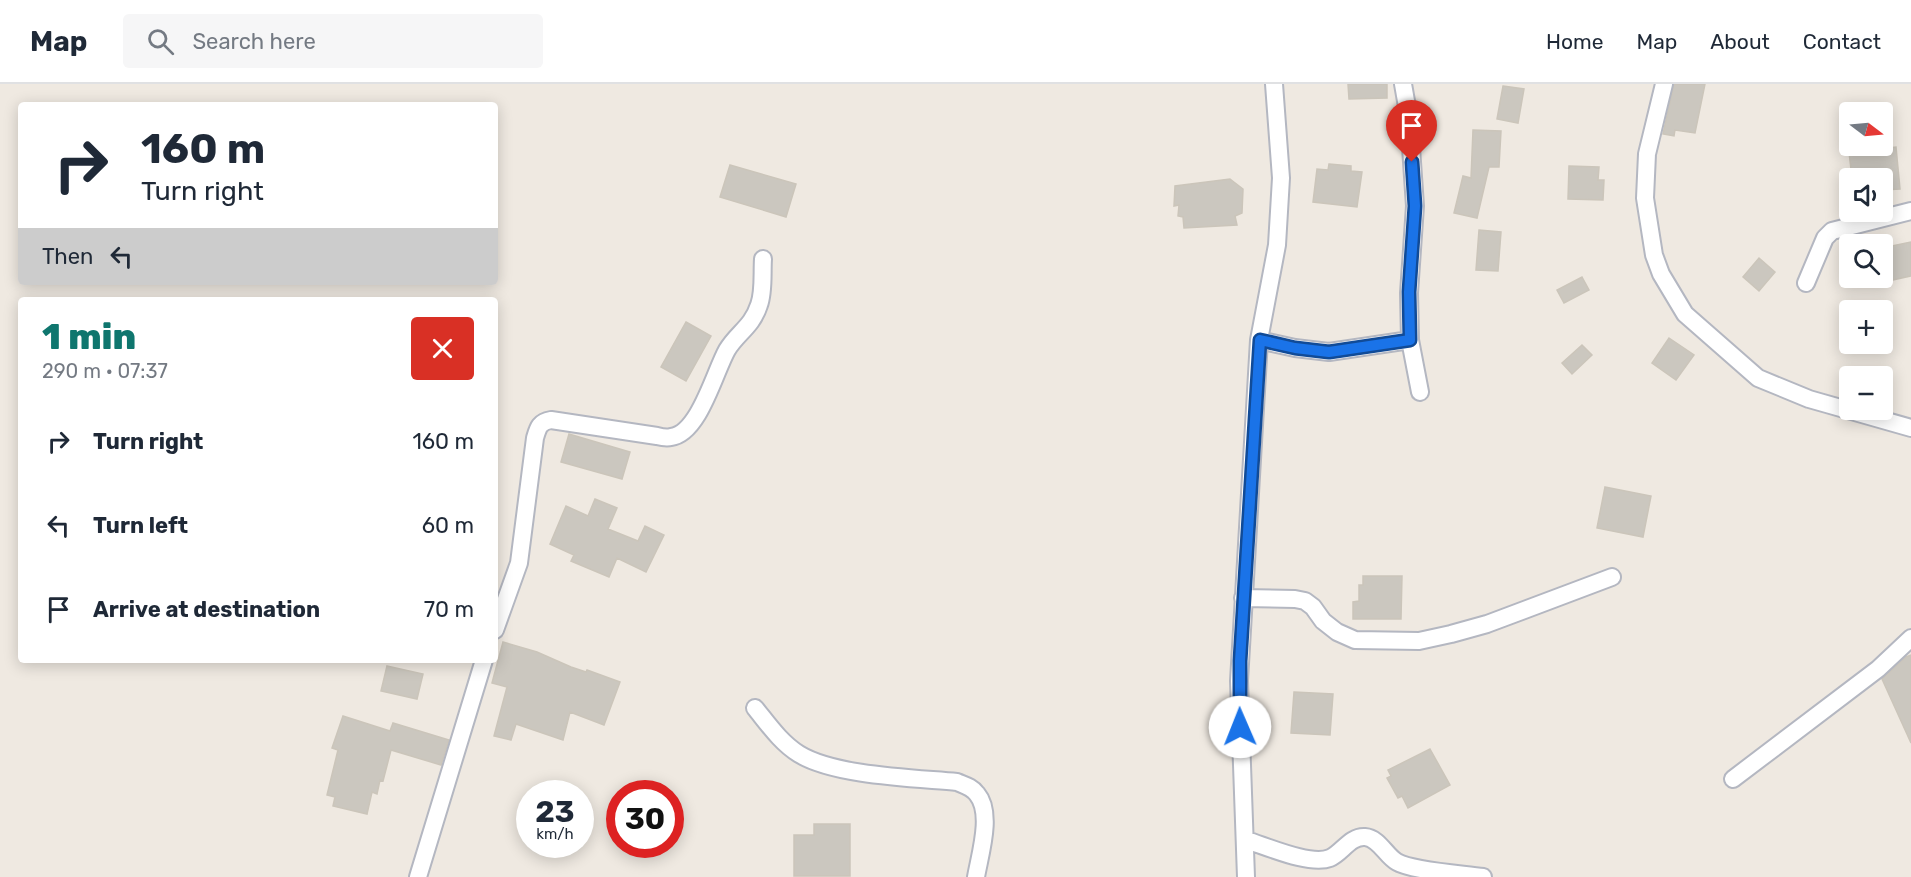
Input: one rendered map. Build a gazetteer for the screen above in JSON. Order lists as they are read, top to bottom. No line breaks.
{"north":"right","page":{"header":"Map","search":"Search here","nav":["Home","Map","About","Contact"],"map_buttons":["+","−"],"turn":["160 m","Turn right"],"then":"Then","heading":["1 min","290 m · 07:37"],"list":[{"name":"Turn right","value":"160 m"},{"name":"Turn left","value":"60 m"},{"name":"Arrive at destination","value":"70 m"}],"speed":"23 km/h","limit":"30"}}
